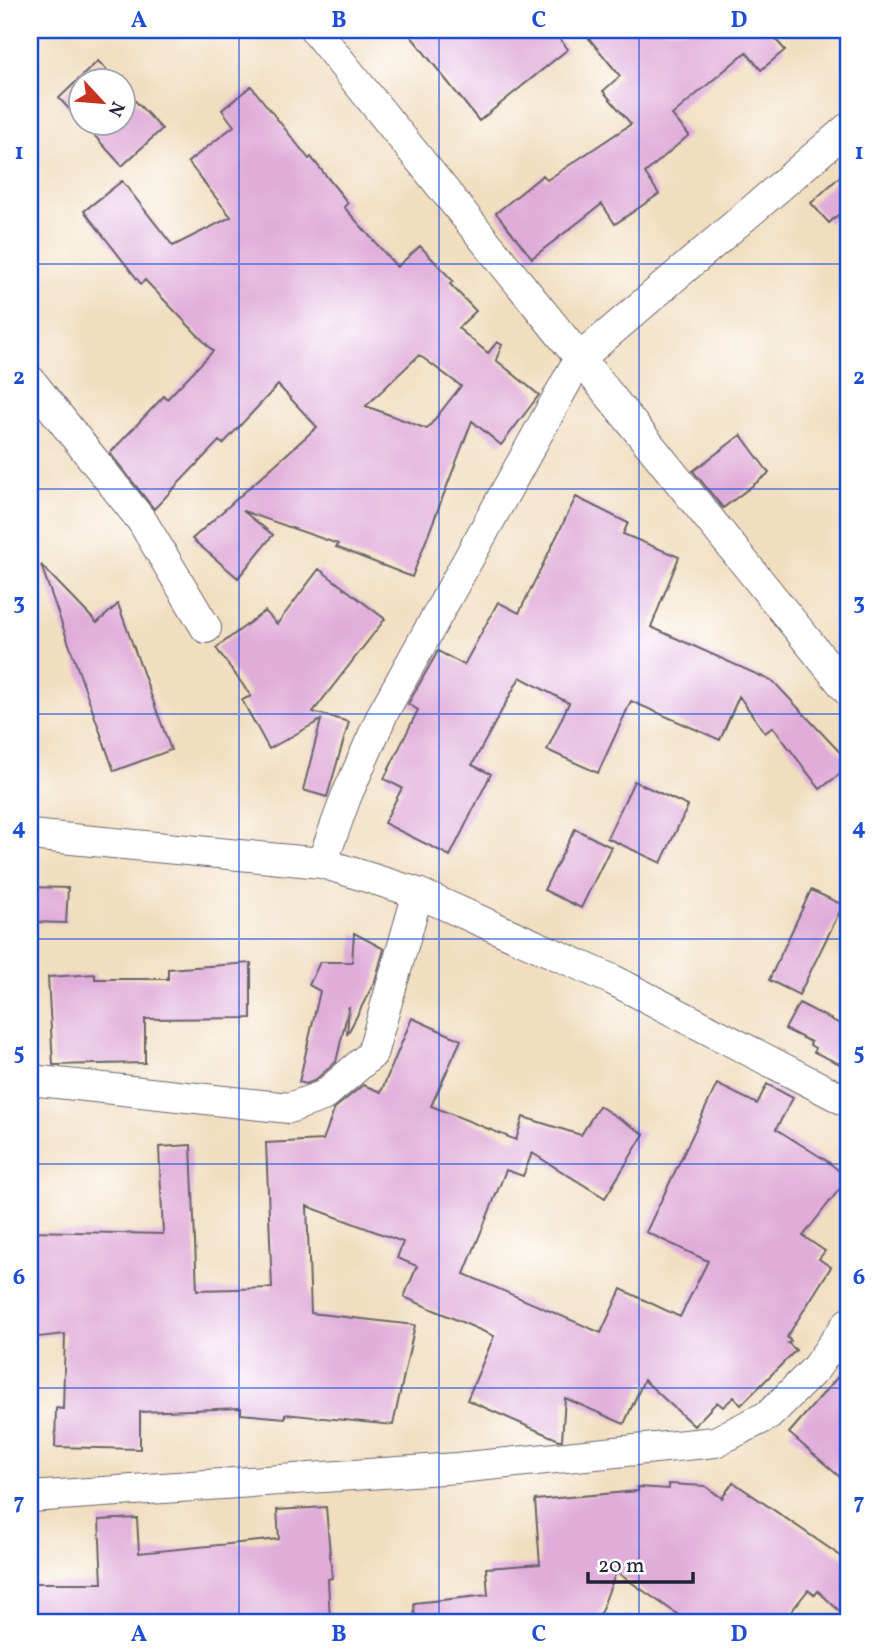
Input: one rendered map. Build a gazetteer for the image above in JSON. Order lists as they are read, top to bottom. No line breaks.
{"scale_bar":"20 m","north":"bottom right","grid":{"columns":["A","B","C","D"],"rows":["1","2","3","4","5","6","7"]}}
